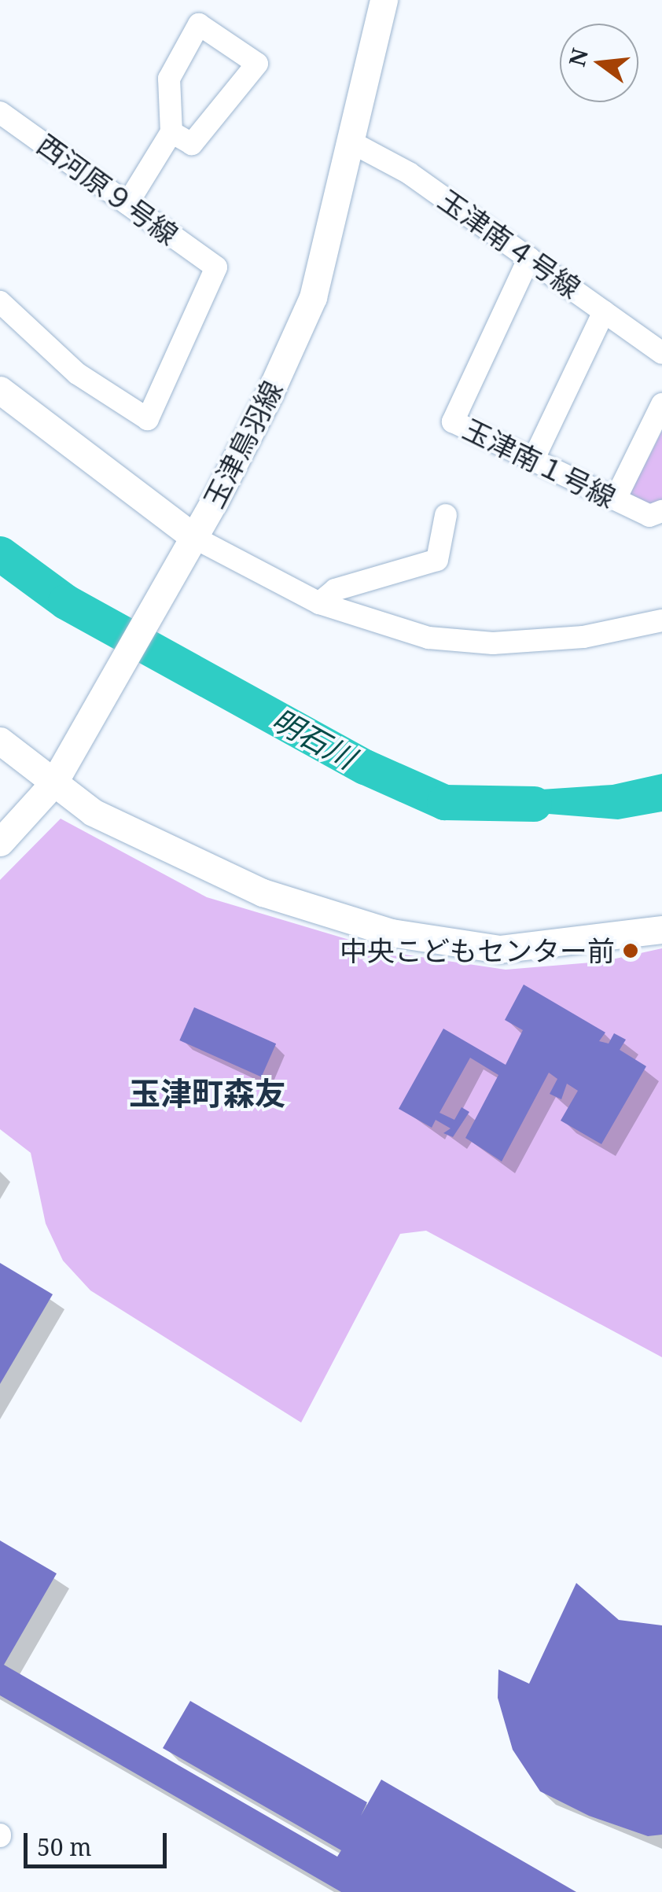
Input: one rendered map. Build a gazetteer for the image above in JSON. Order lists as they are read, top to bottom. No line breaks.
{"streets":{"street":["西河原９号線","玉津南４号線","玉津鳥羽線","玉津南１号線"]},"crossings":[["玉津南４号線","玉津鳥羽線"],["玉津南４号線","玉津南１号線"]],"districts":["玉津町森友"],"water":["明石川"],"places":["中央こどもセンター前"],"scale_bar":"50 m","north":"left"}
